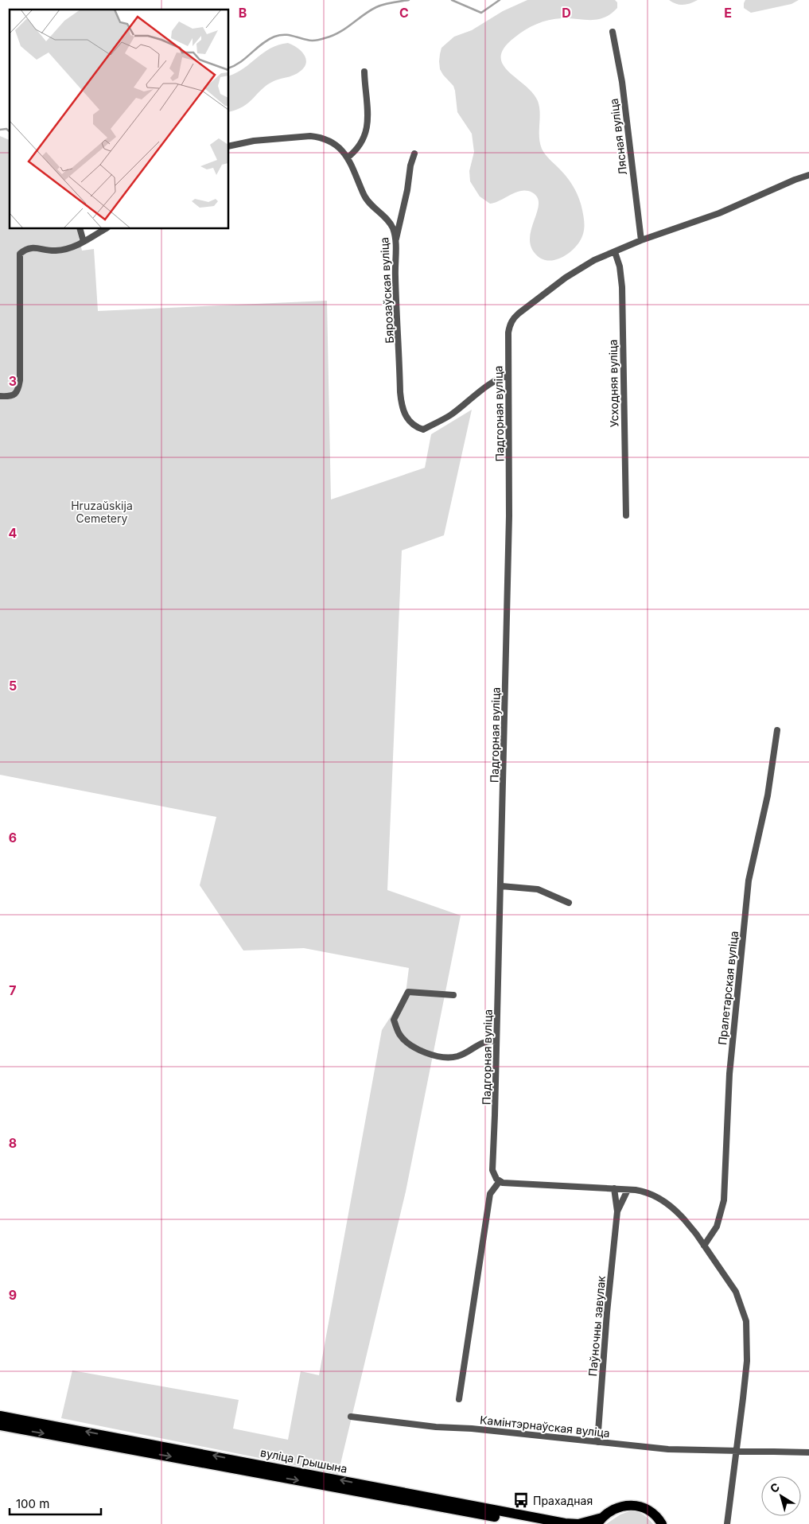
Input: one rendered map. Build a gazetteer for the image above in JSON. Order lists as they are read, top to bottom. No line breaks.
{"streets":{"main road":["вуліца Грышына"],"street":["Лясная вуліца","Бярозаўская вуліца","Усходняя вуліца","Падгорная вуліца","Пралетарская вуліца","Паўночны завулак","Камінтэрнаўская вуліца"]},"crossings":[["Лясная вуліца","Падгорная вуліца"],["Бярозаўская вуліца","Падгорная вуліца"],["Усходняя вуліца","Падгорная вуліца"],["Паўночны завулак","Камінтэрнаўская вуліца"]],"parks":["Hruzaŭskija Cemetery"],"places":{"bus stop":["Прахадная"]},"scale_bar":"100 m","north":"top left","grid":{"columns":["B","C","D","E"],"rows":["3","4","5","6","7","8","9"]}}
